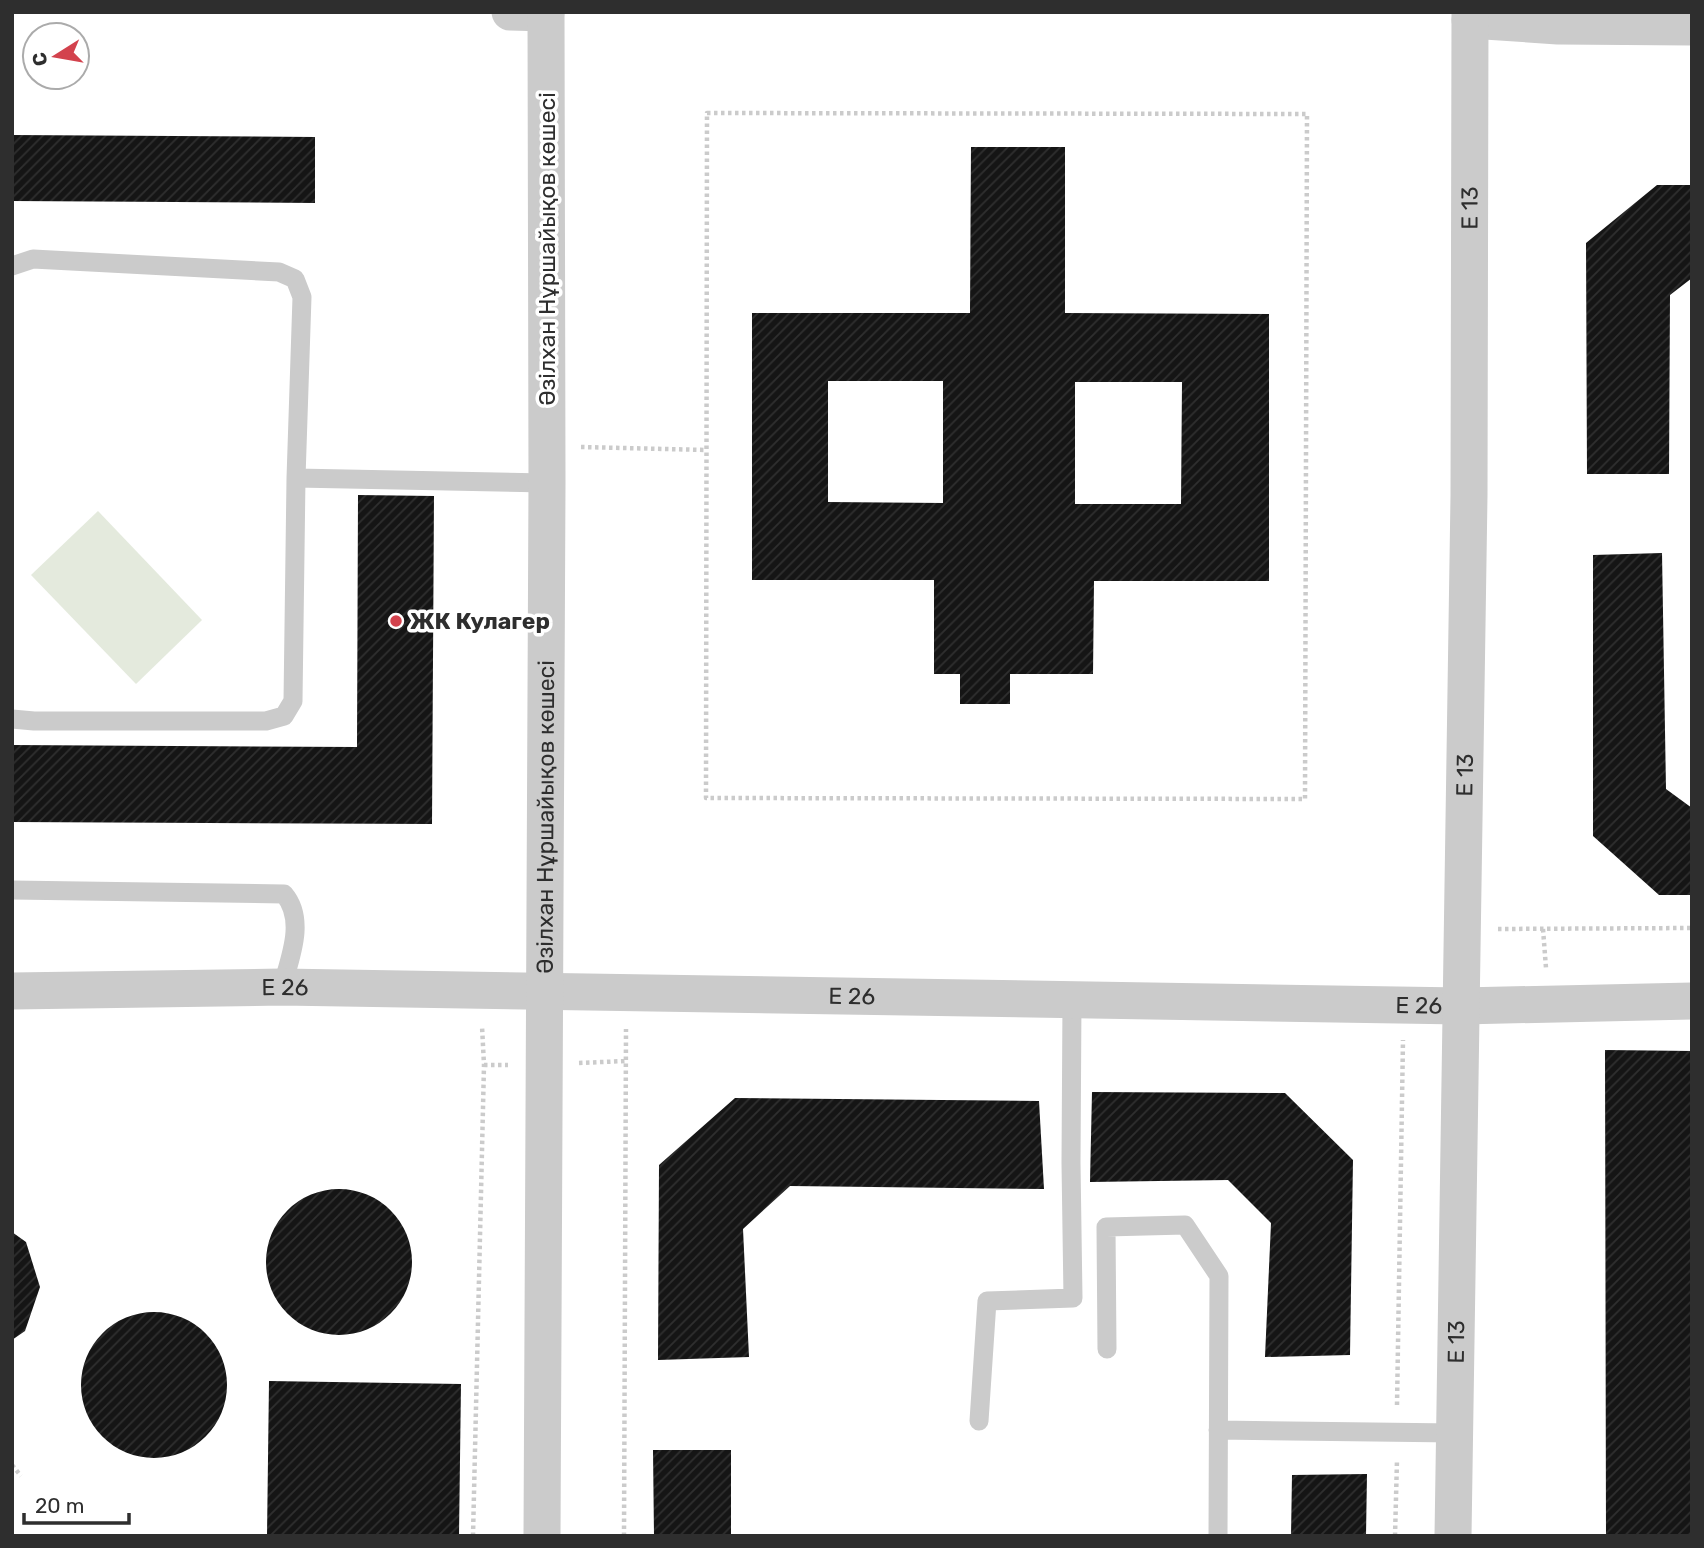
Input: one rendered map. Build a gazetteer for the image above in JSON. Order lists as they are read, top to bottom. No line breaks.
{"streets":{"street":["E 13","Әзілхан Нұршайықов көшесі","E 26"]},"crossings":[["E 13","E 26"],["Әзілхан Нұршайықов көшесі","E 26"]],"places":["ЖК Кулагер"],"scale_bar":"20 m","north":"left"}
